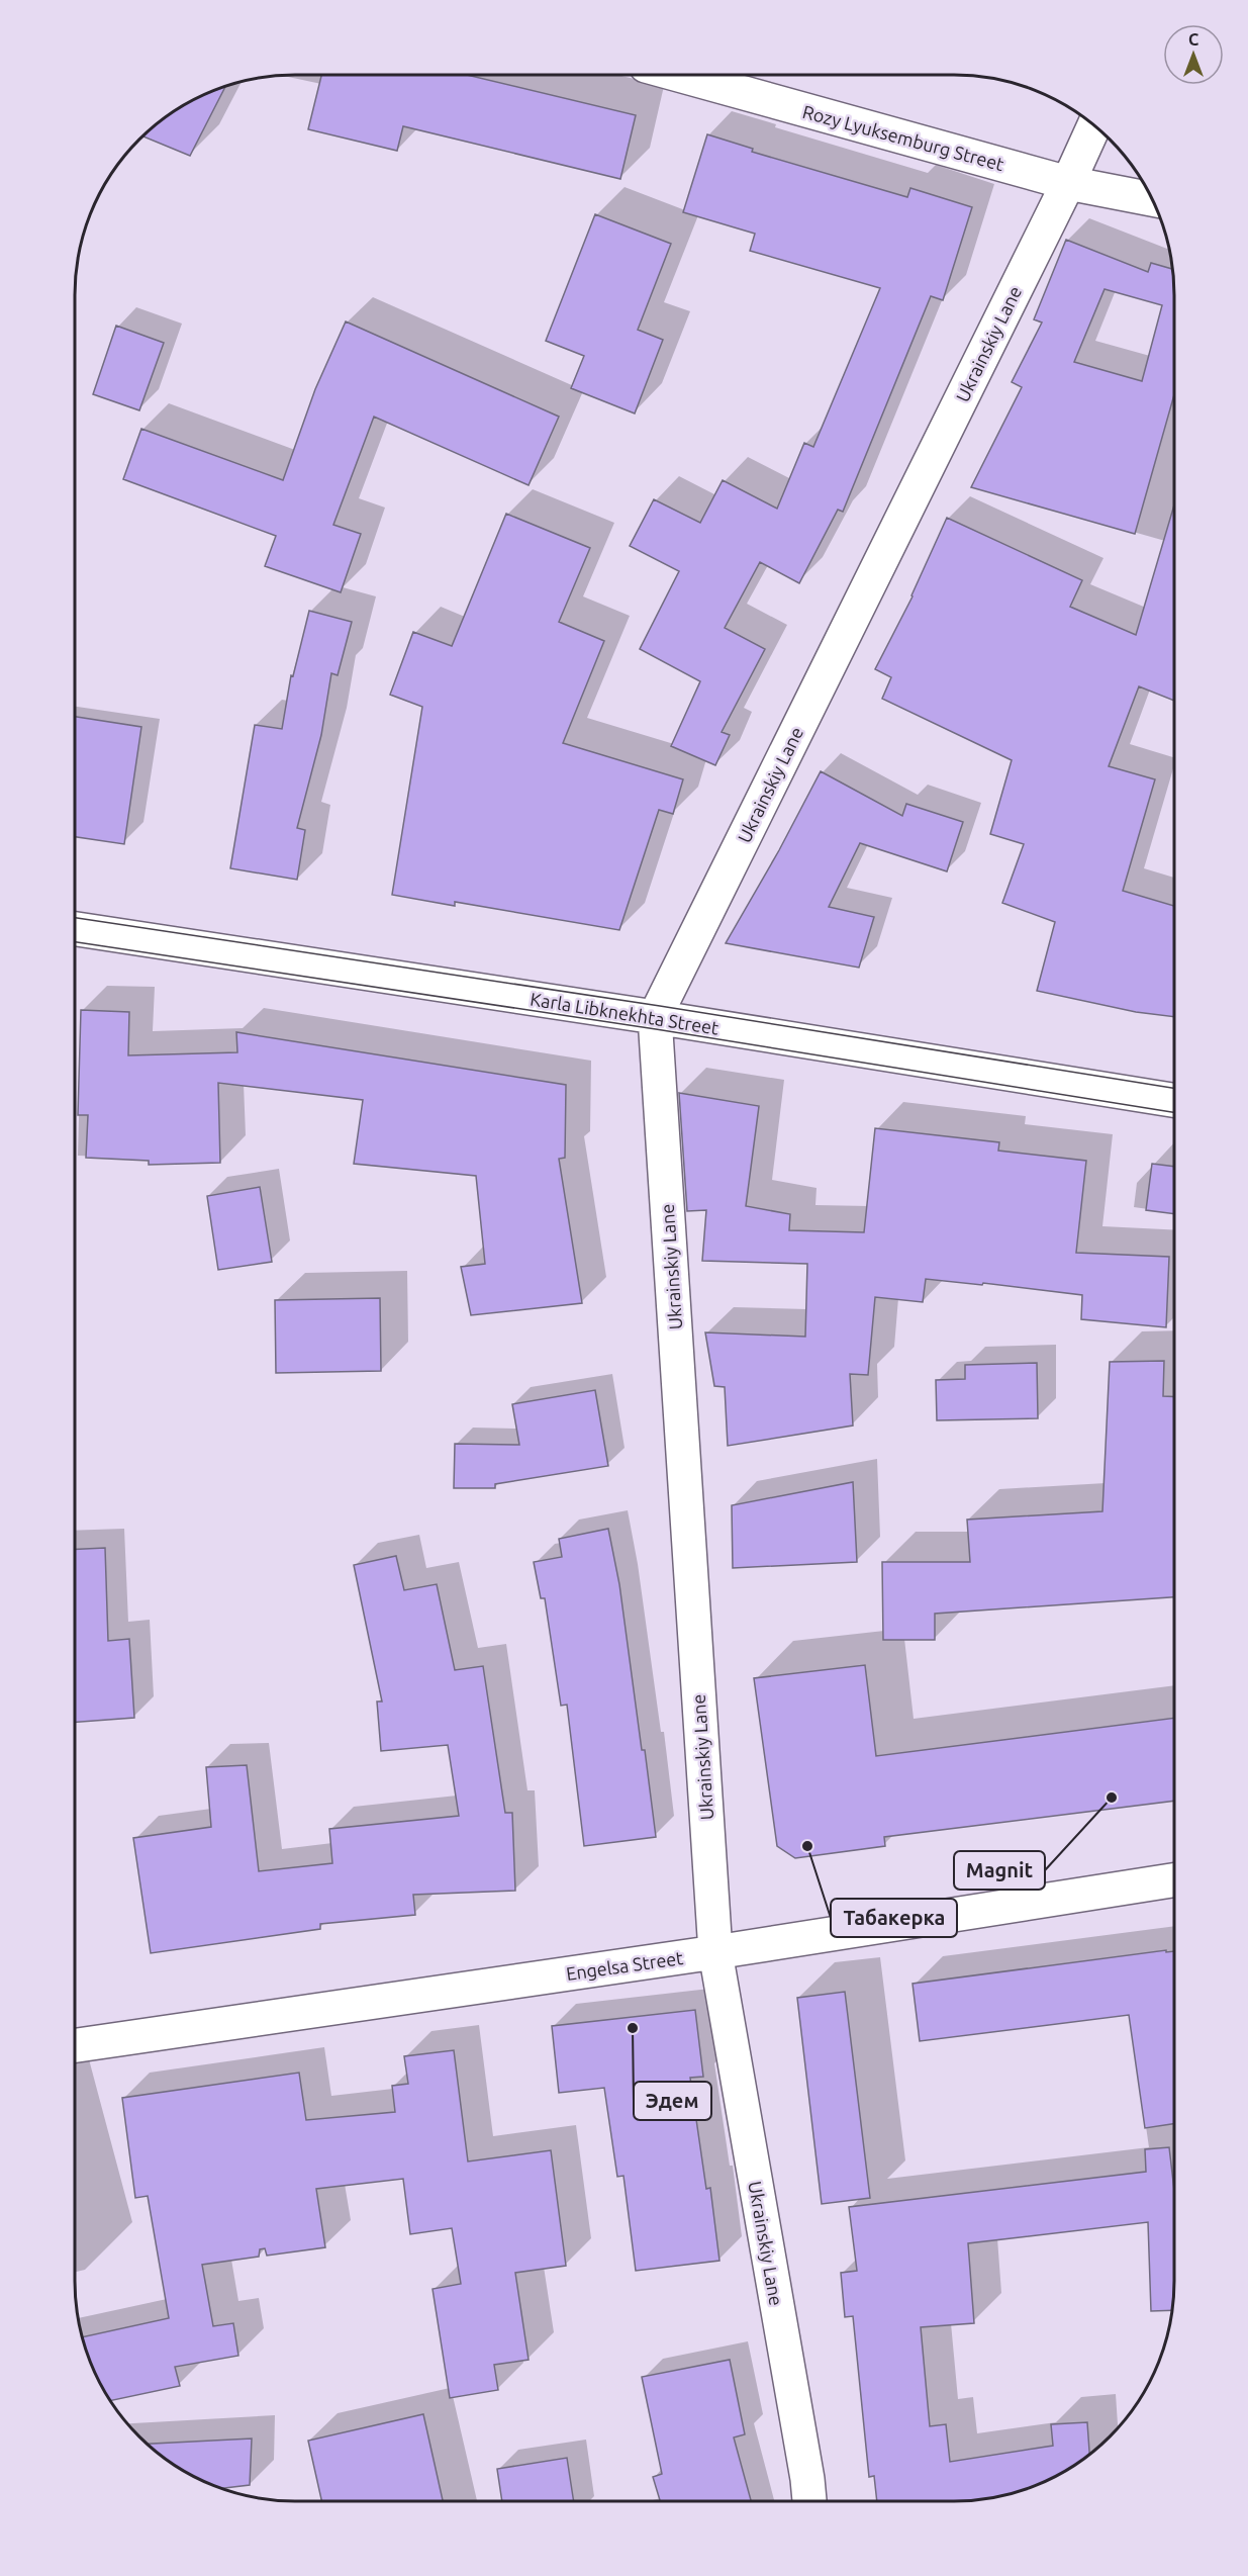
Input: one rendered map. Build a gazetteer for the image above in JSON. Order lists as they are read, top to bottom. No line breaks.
{"streets":{"street":["Rozy Lyuksemburg Street","Ukrainskiy Lane","Karla Libknekhta Street","Engelsa Street"]},"crossings":[["Rozy Lyuksemburg Street","Ukrainskiy Lane"],["Ukrainskiy Lane","Karla Libknekhta Street"],["Ukrainskiy Lane","Engelsa Street"]],"places":["Magnit","Табакерка","Эдем"],"north":"top"}
